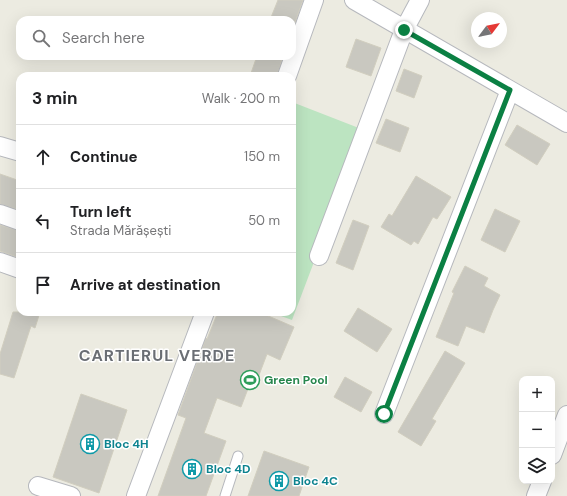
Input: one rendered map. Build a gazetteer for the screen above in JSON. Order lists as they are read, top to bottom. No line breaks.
{"districts":["CARTIERUL VERDE"],"places":{"sports":["Green Pool"],"building":["Bloc 4H","Bloc 4D","Bloc 4C"]},"north":"top right","page":{"search":"Search here","heading":["3 min","Walk · 200 m"],"list":[["Continue","150 m"],["Turn left","Strada Mărășești","50 m"],"Arrive at destination"],"map_buttons":["+","−"]}}
